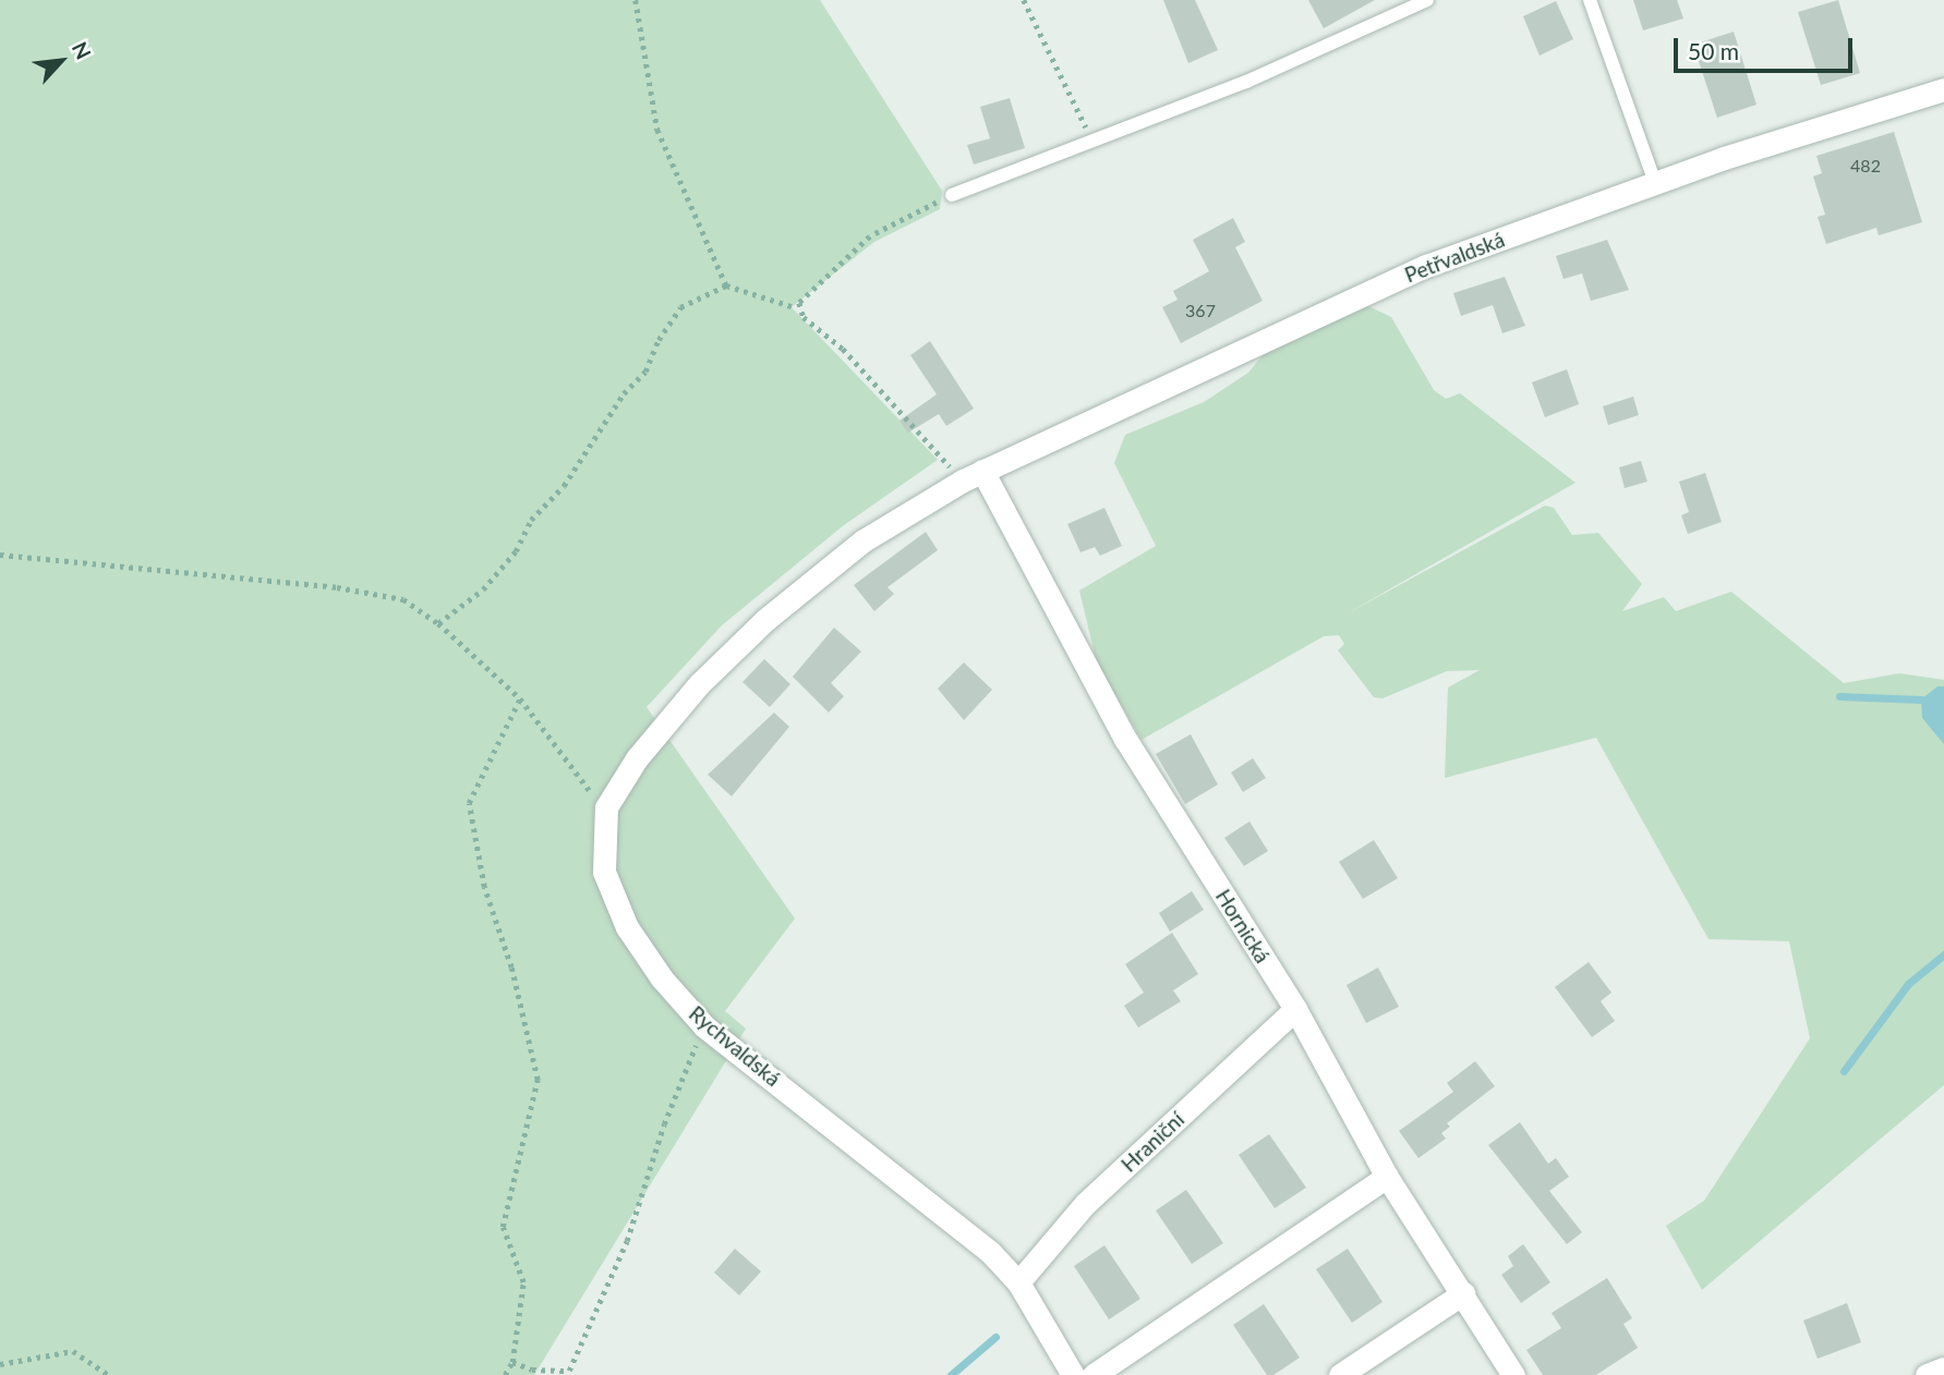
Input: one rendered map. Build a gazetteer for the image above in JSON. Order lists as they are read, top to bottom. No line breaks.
{"streets":{"street":["Petřvaldská","Hornická","Rychvaldská","Hraniční"]},"crossings":[["Petřvaldská","Hornická"],["Hornická","Hraniční"],["Rychvaldská","Hraniční"]],"house_numbers":["482","367"],"scale_bar":"50 m","north":"top right"}
